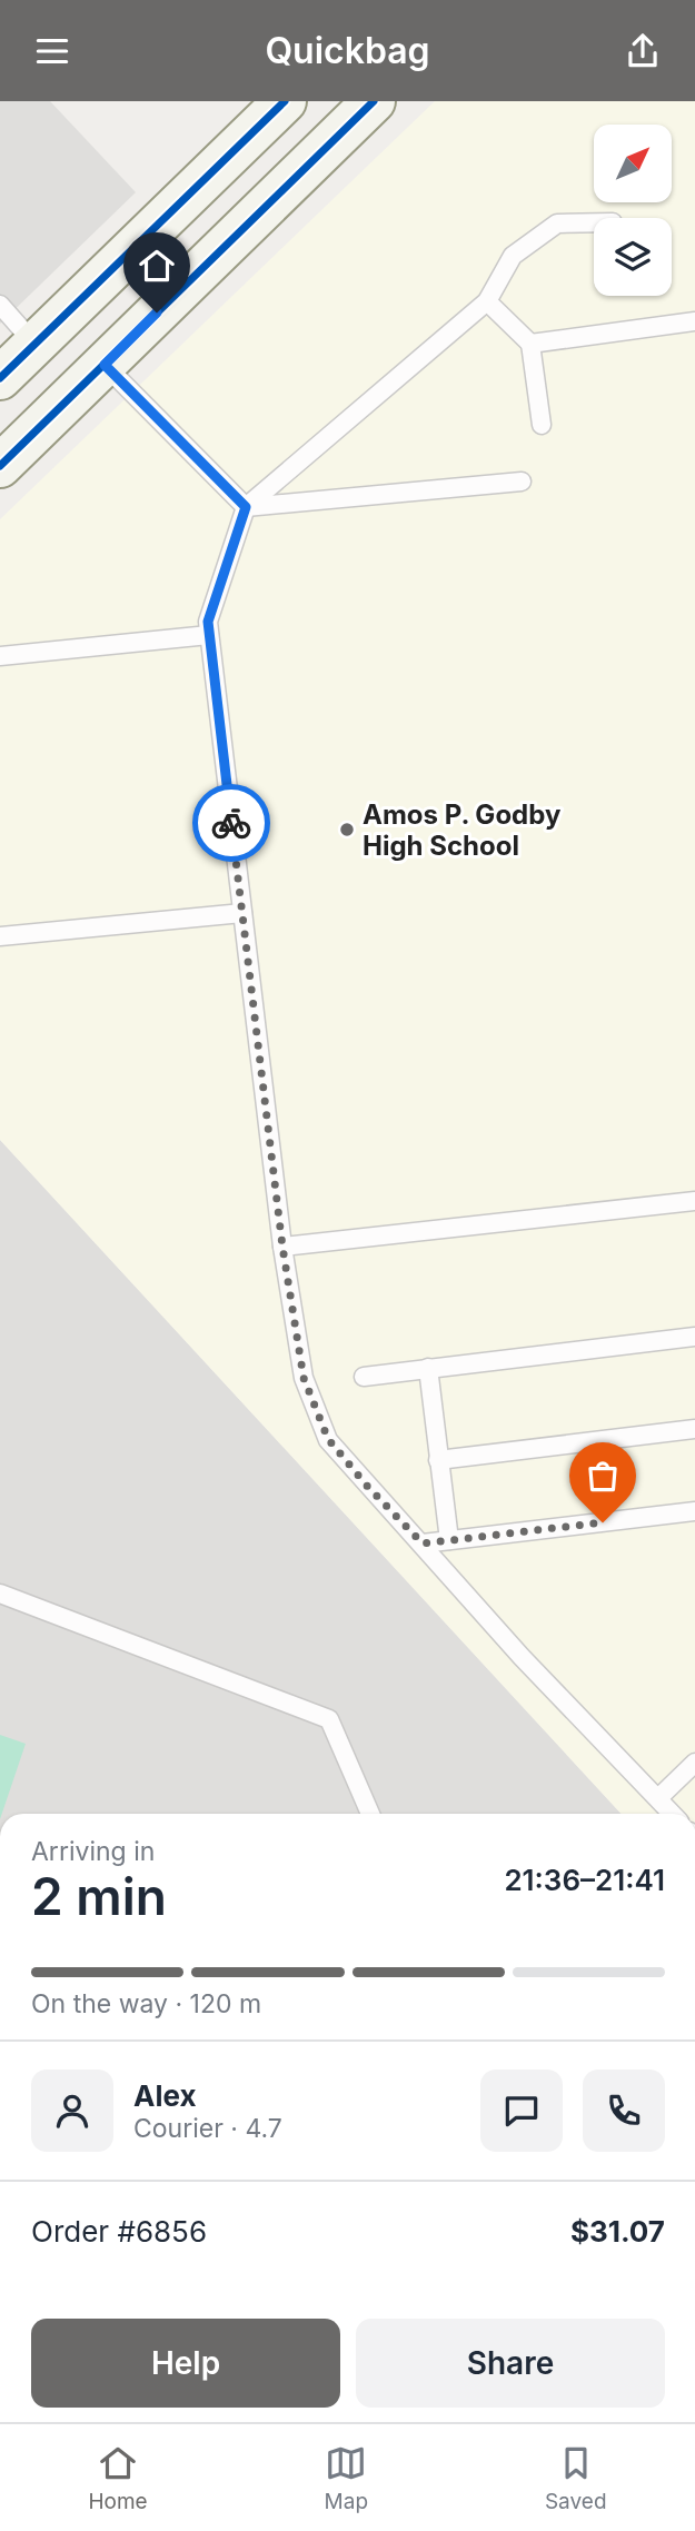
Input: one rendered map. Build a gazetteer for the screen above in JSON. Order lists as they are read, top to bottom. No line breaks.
{"places":["Amos P. Godby High School"],"north":"top right","page":{"header":"Quickbag","heading":["2 min","Arriving in","21:36–21:41"],"panel":["Alex","Courier · 4.7","Order #6856","$31.07"],"bar":"On the way · 120 m","buttons":["Help","Share"],"tabs":["Home","Map","Saved"]}}
